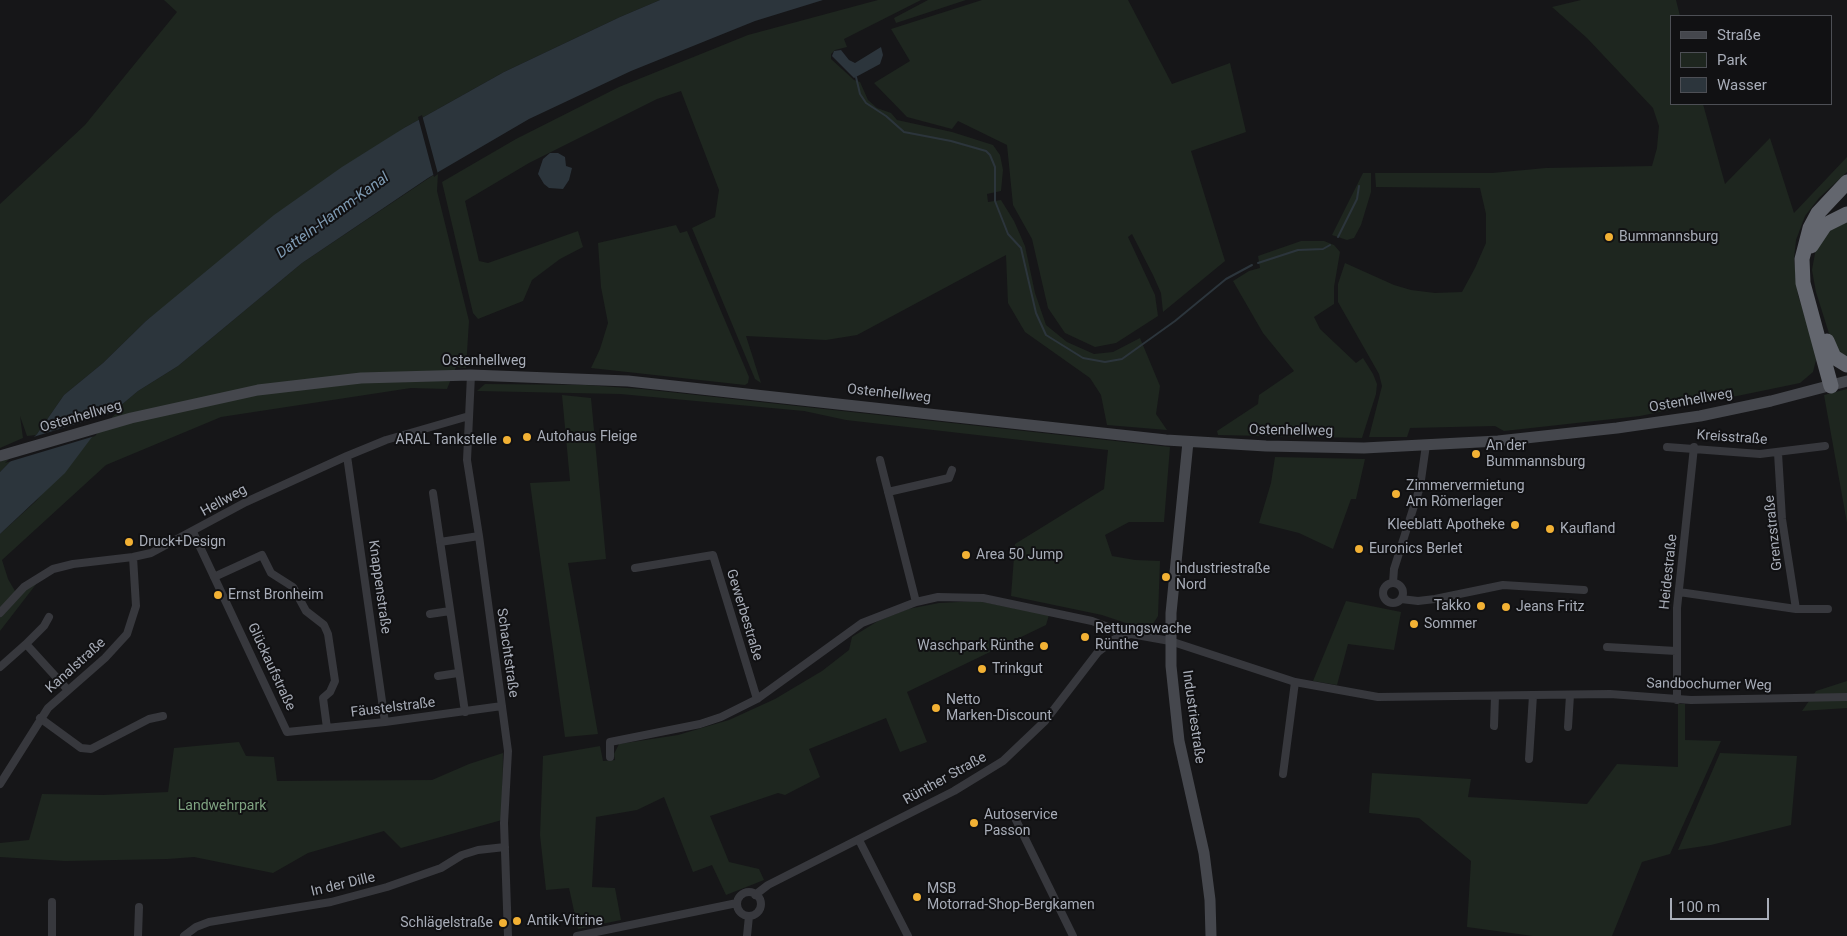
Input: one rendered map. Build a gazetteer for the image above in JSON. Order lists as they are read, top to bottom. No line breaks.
{"streets":{"main road":["Ostenhellweg","Industriestraße"],"street":["Kreisstraße","Hellweg","Grenzstraße","Heidestraße","Knappenstraße","Gewerbestraße","Schachtstraße","Kanalstraße","Glückaufstraße","Sandbochumer Weg","Fäustelstraße","Rünther Straße","In der Dille"]},"crossings":[["Ostenhellweg","Schachtstraße"],["Ostenhellweg","Industriestraße"],["Kreisstraße","Grenzstraße"],["Kreisstraße","Heidestraße"],["Hellweg","Knappenstraße"],["Hellweg","Schachtstraße"],["Hellweg","Kanalstraße"],["Hellweg","Glückaufstraße"],["Heidestraße","Sandbochumer Weg"],["Knappenstraße","Fäustelstraße"],["Schachtstraße","Fäustelstraße"],["Schachtstraße","In der Dille"],["Glückaufstraße","Fäustelstraße"],["Sandbochumer Weg","Industriestraße"]],"water":["Datteln-Hamm-Kanal"],"parks":["Landwehrpark"],"places":["Bummannsburg","Autohaus Fleige","ARAL Tankstelle","An der Bummannsburg","Zimmervermietung Am Römerlager","Kleeblatt Apotheke","Kaufland","Druck+Design","Euronics Berlet","Area 50 Jump","Industriestraße Nord","Ernst Bronheim","Takko","Jeans Fritz","Sommer","Rettungswache Rünthe","Waschpark Rünthe","Trinkgut","Netto Marken-Discount","Autoservice Passon","MSB Motorrad-Shop-Bergkamen","Antik-Vitrine","Schlägelstraße"],"legend":["Straße","Park","Wasser"],"scale_bar":"100 m"}
